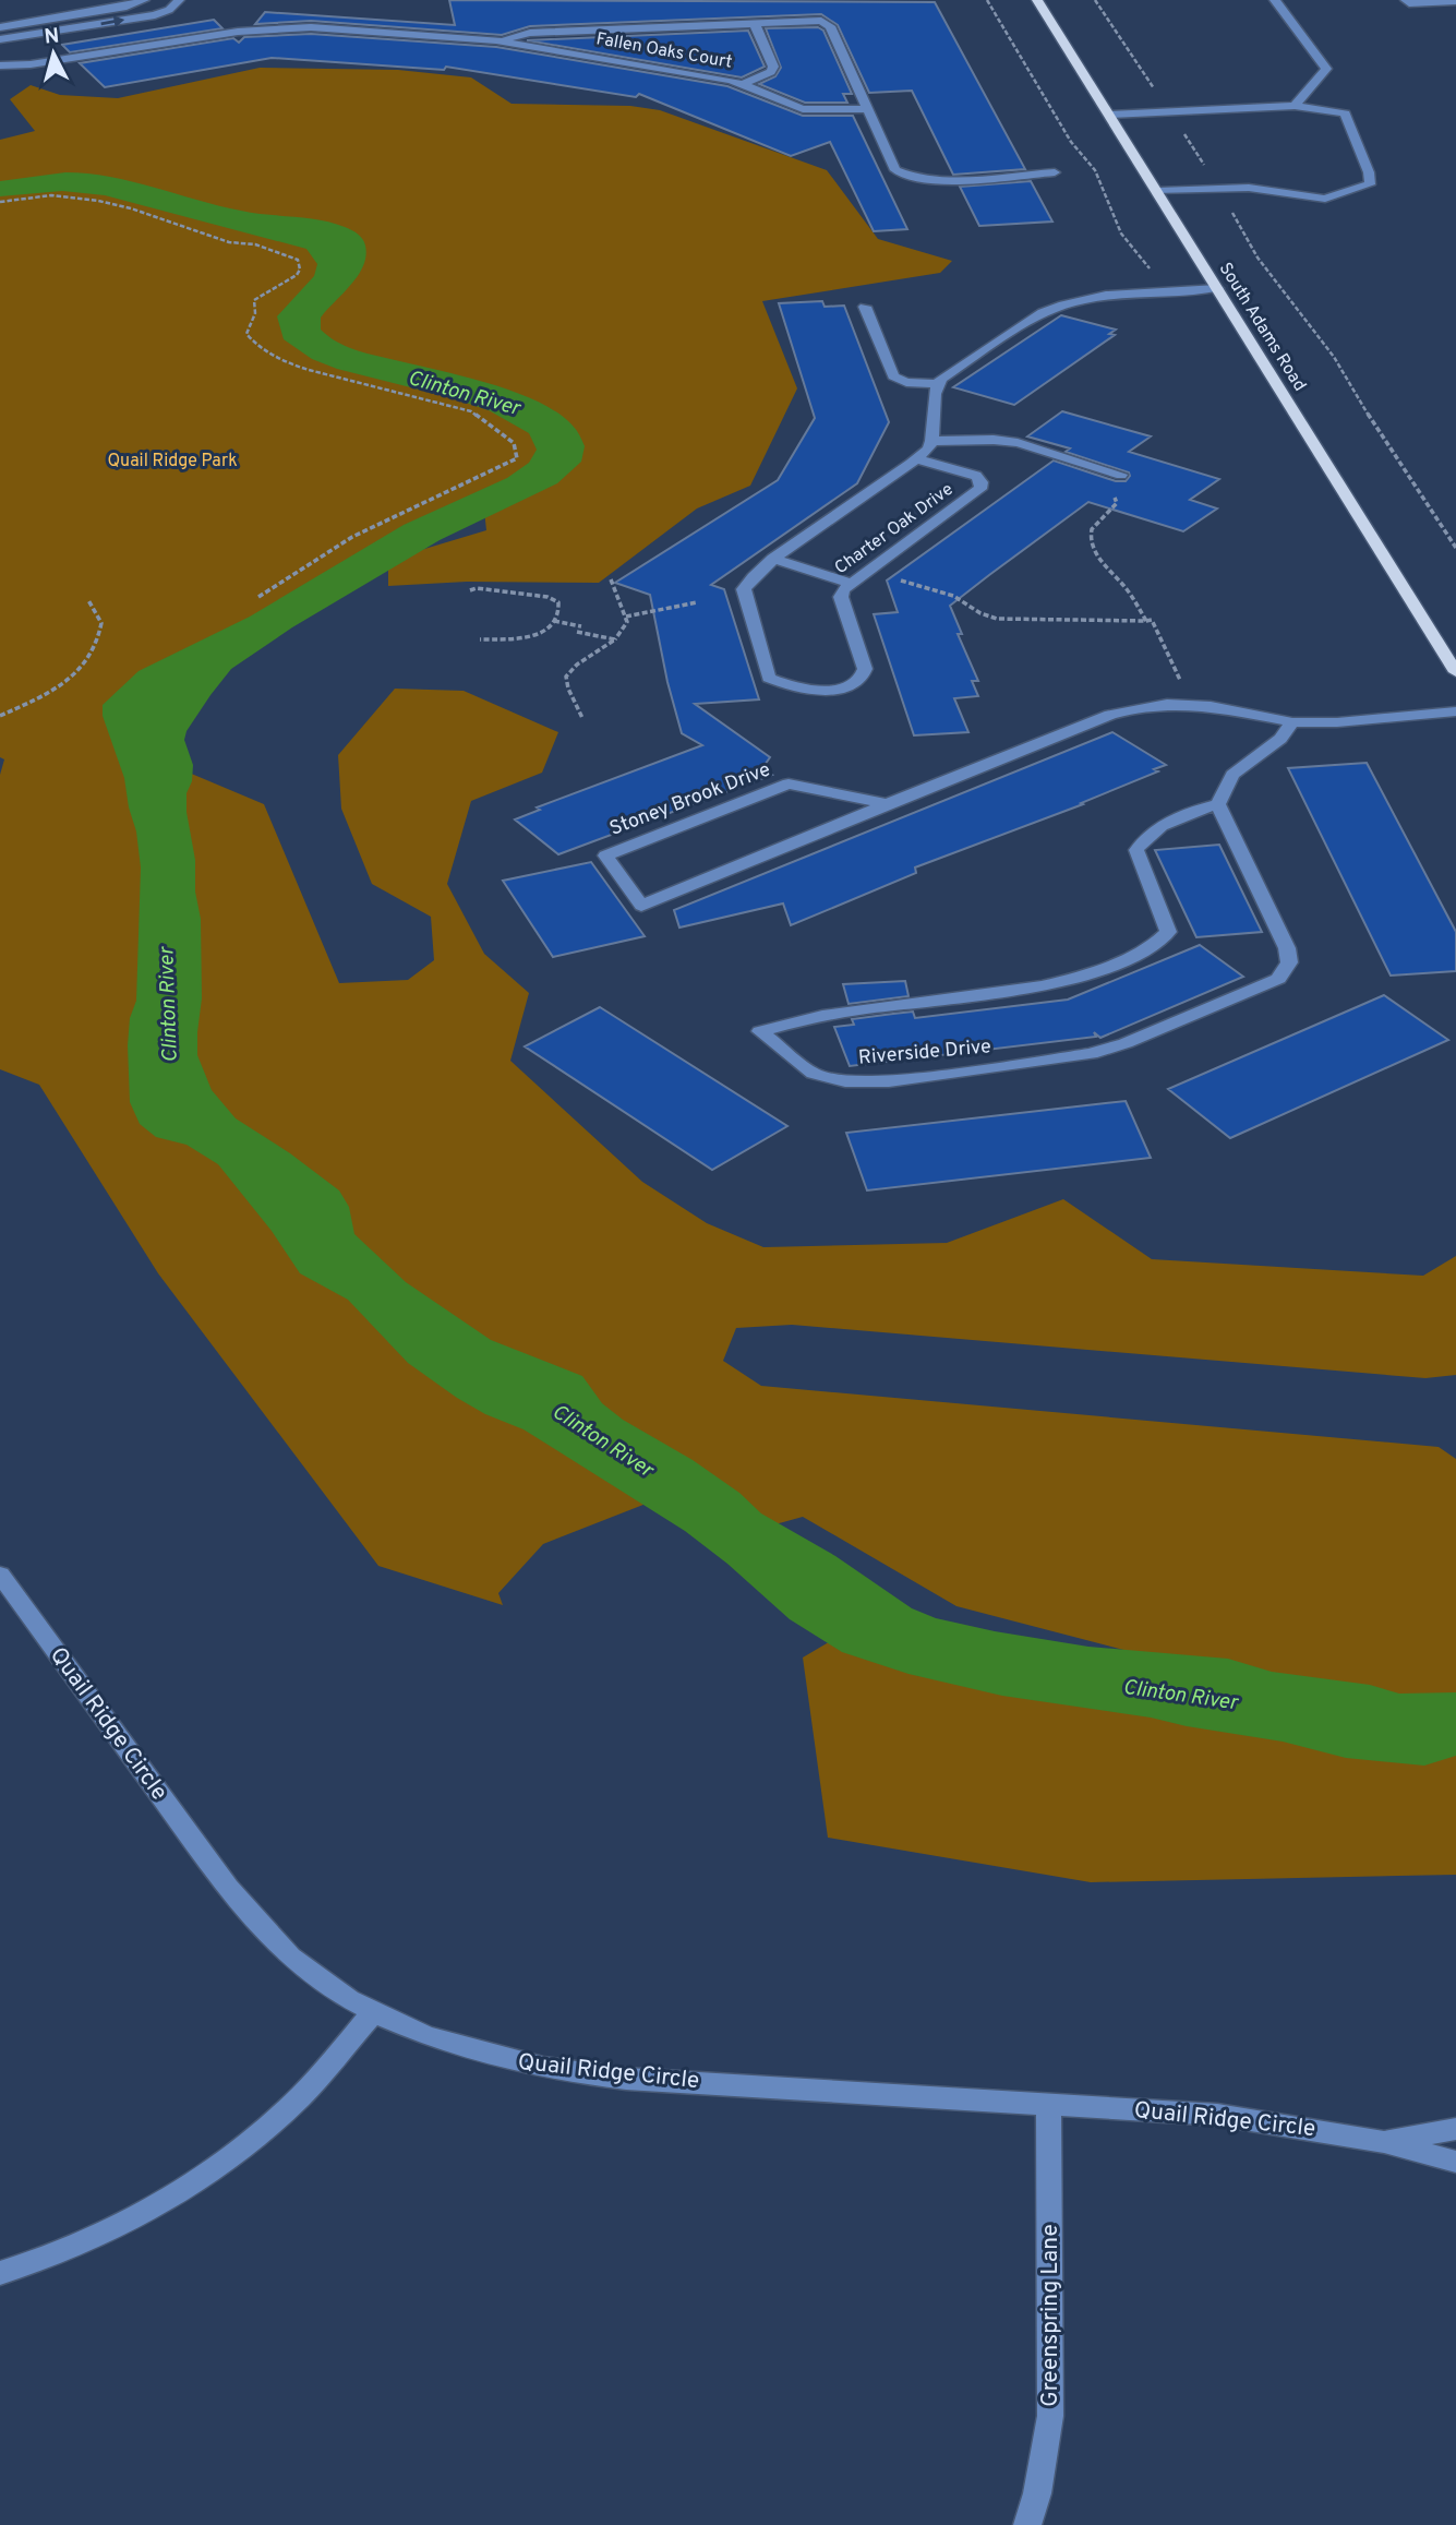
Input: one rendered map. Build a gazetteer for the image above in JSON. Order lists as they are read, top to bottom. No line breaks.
{"streets":{"main road":["South Adams Road"],"street":["Fallen Oaks Court","Charter Oak Drive","Stoney Brook Drive","Riverside Drive","Quail Ridge Circle","Greenspring Lane"]},"crossings":[["Quail Ridge Circle","Greenspring Lane"]],"water":["Clinton River"],"parks":["Quail Ridge Park"],"north":"top"}
